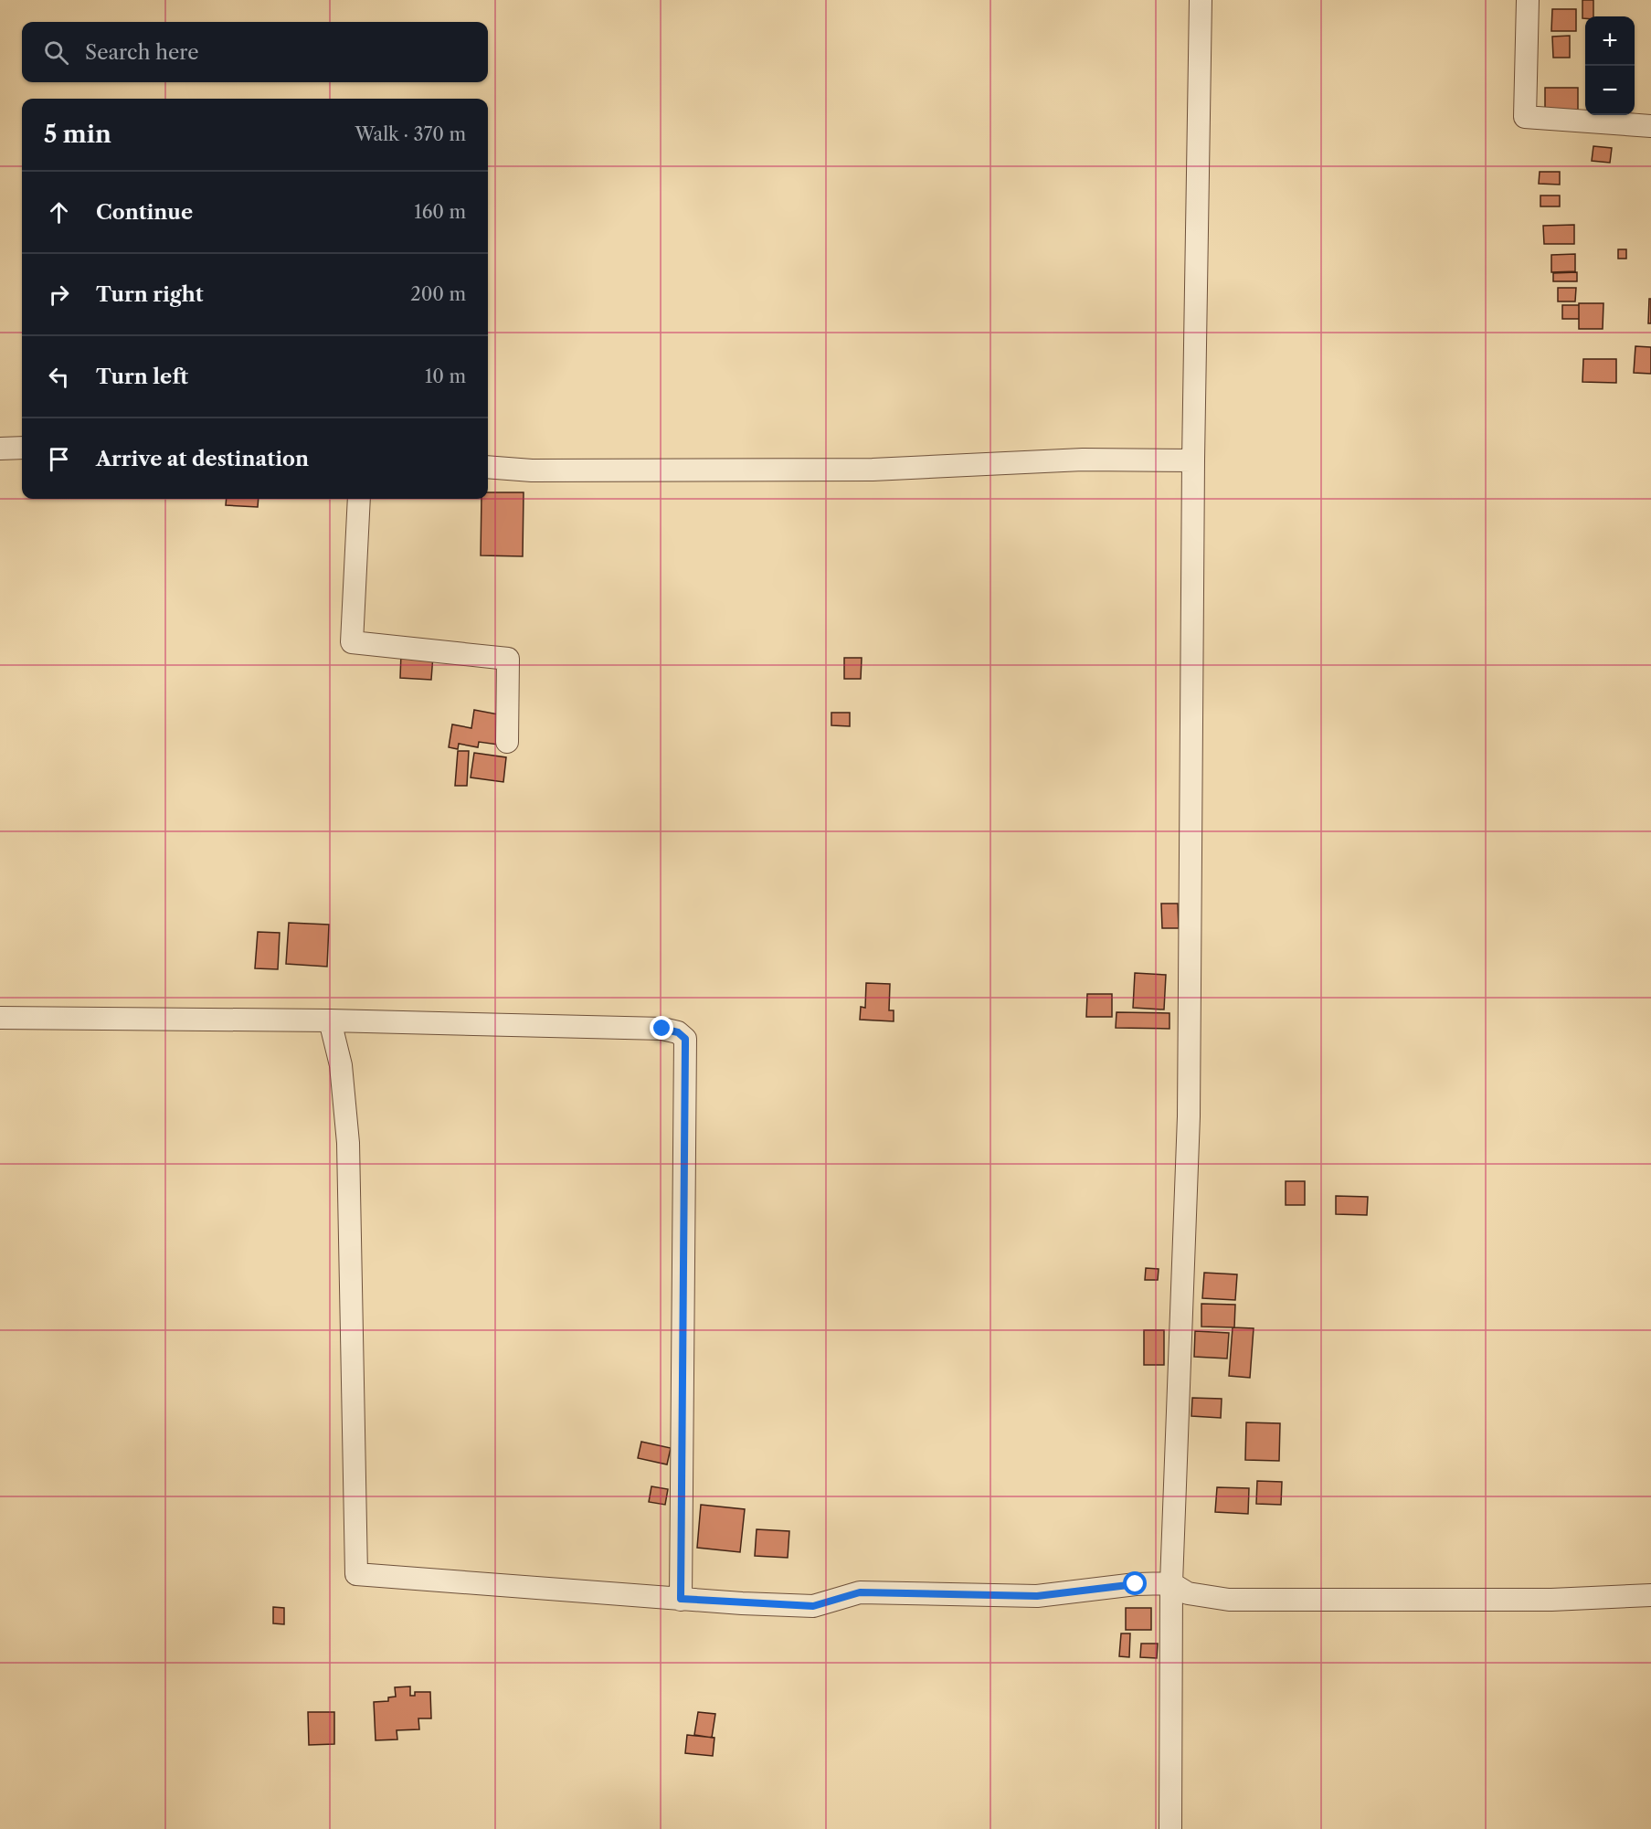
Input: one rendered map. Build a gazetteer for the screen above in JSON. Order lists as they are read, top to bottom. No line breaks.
{"page":{"map_buttons":["+","−"],"search":"Search here","heading":["5 min","Walk · 370 m"],"list":[["Continue","160 m"],["Turn right","200 m"],["Turn left","10 m"],"Arrive at destination"]}}
